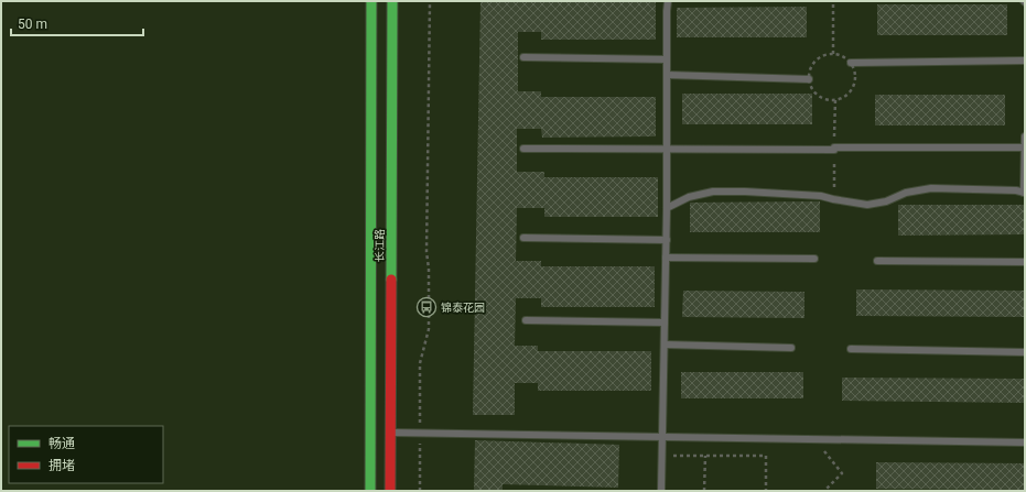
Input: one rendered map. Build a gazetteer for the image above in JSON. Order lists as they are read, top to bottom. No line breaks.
{"streets":{"street":["长江路"]},"places":{"bus stop":["锦泰花园"]},"legend":["畅通","拥堵"],"scale_bar":"50 m"}
